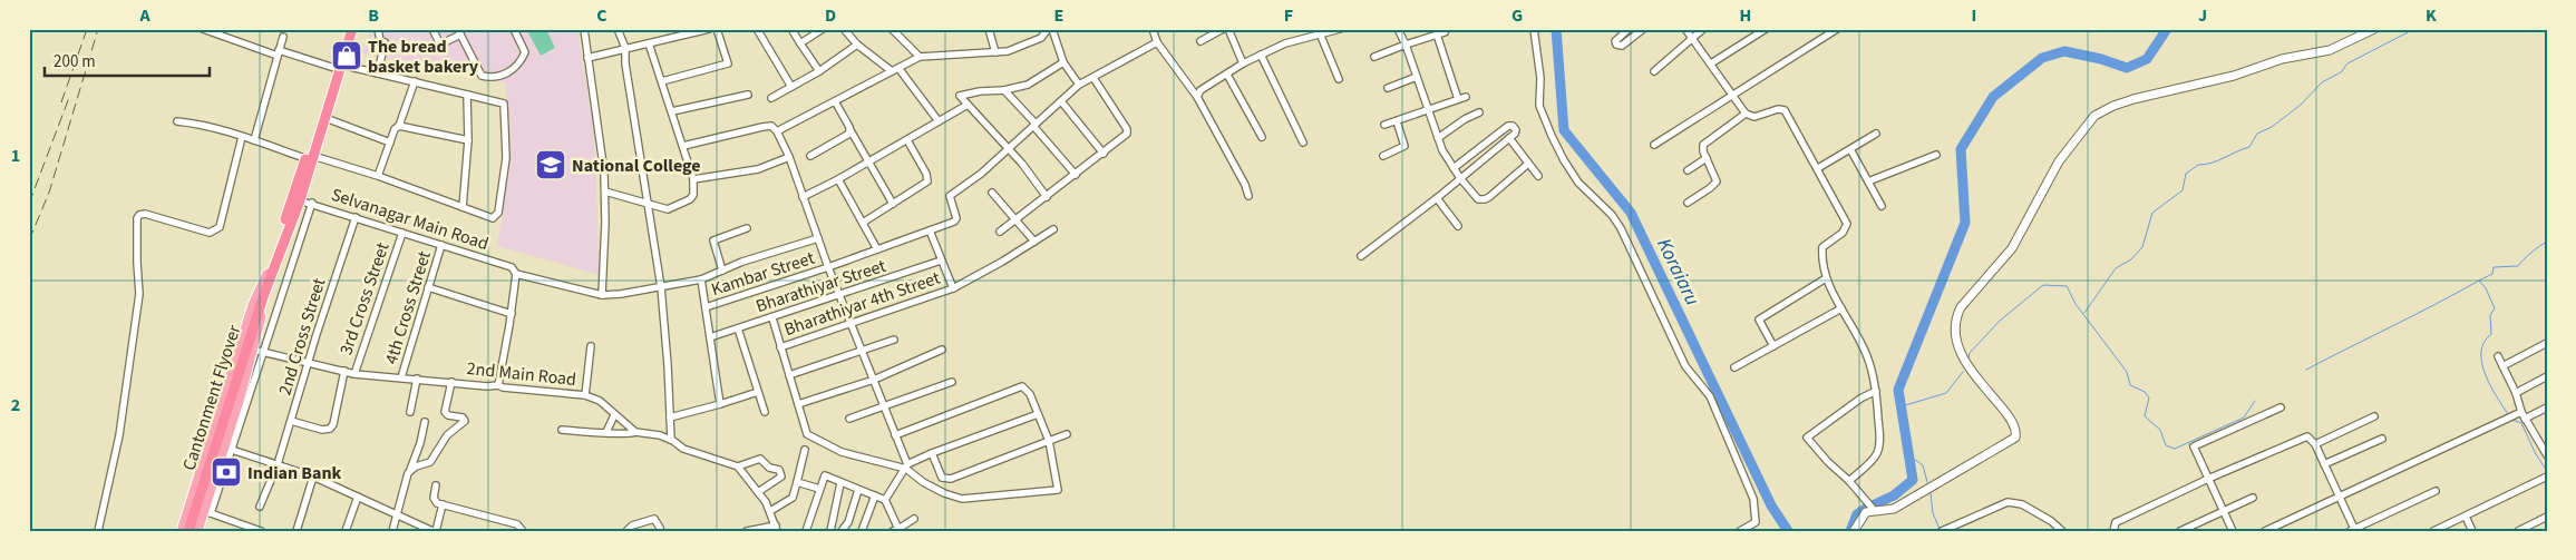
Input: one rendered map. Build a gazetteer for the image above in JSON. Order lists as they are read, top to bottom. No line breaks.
{"streets":{"highway":["Cantonment Flyover"],"street":["Selvanagar Main Road","Kambar Street","Bharathiyar Street","3rd Cross Street","Bharathiyar 4th Street","4th Cross Street","2nd Cross Street","2nd Main Road"]},"crossings":[["Selvanagar Main Road","3rd Cross Street"],["Selvanagar Main Road","4th Cross Street"],["Selvanagar Main Road","2nd Cross Street"],["Selvanagar Main Road","Cantonment Flyover"],["3rd Cross Street","2nd Main Road"],["4th Cross Street","2nd Main Road"],["2nd Cross Street","2nd Main Road"]],"water":["Koraiaru"],"places":{"shop":["The bread basket bakery"],"school or university":["National College"],"bank":["Indian Bank"]},"scale_bar":"200 m","grid":{"columns":["A","B","C","D","E","F","G","H","I","J","K"],"rows":["1","2"]}}
